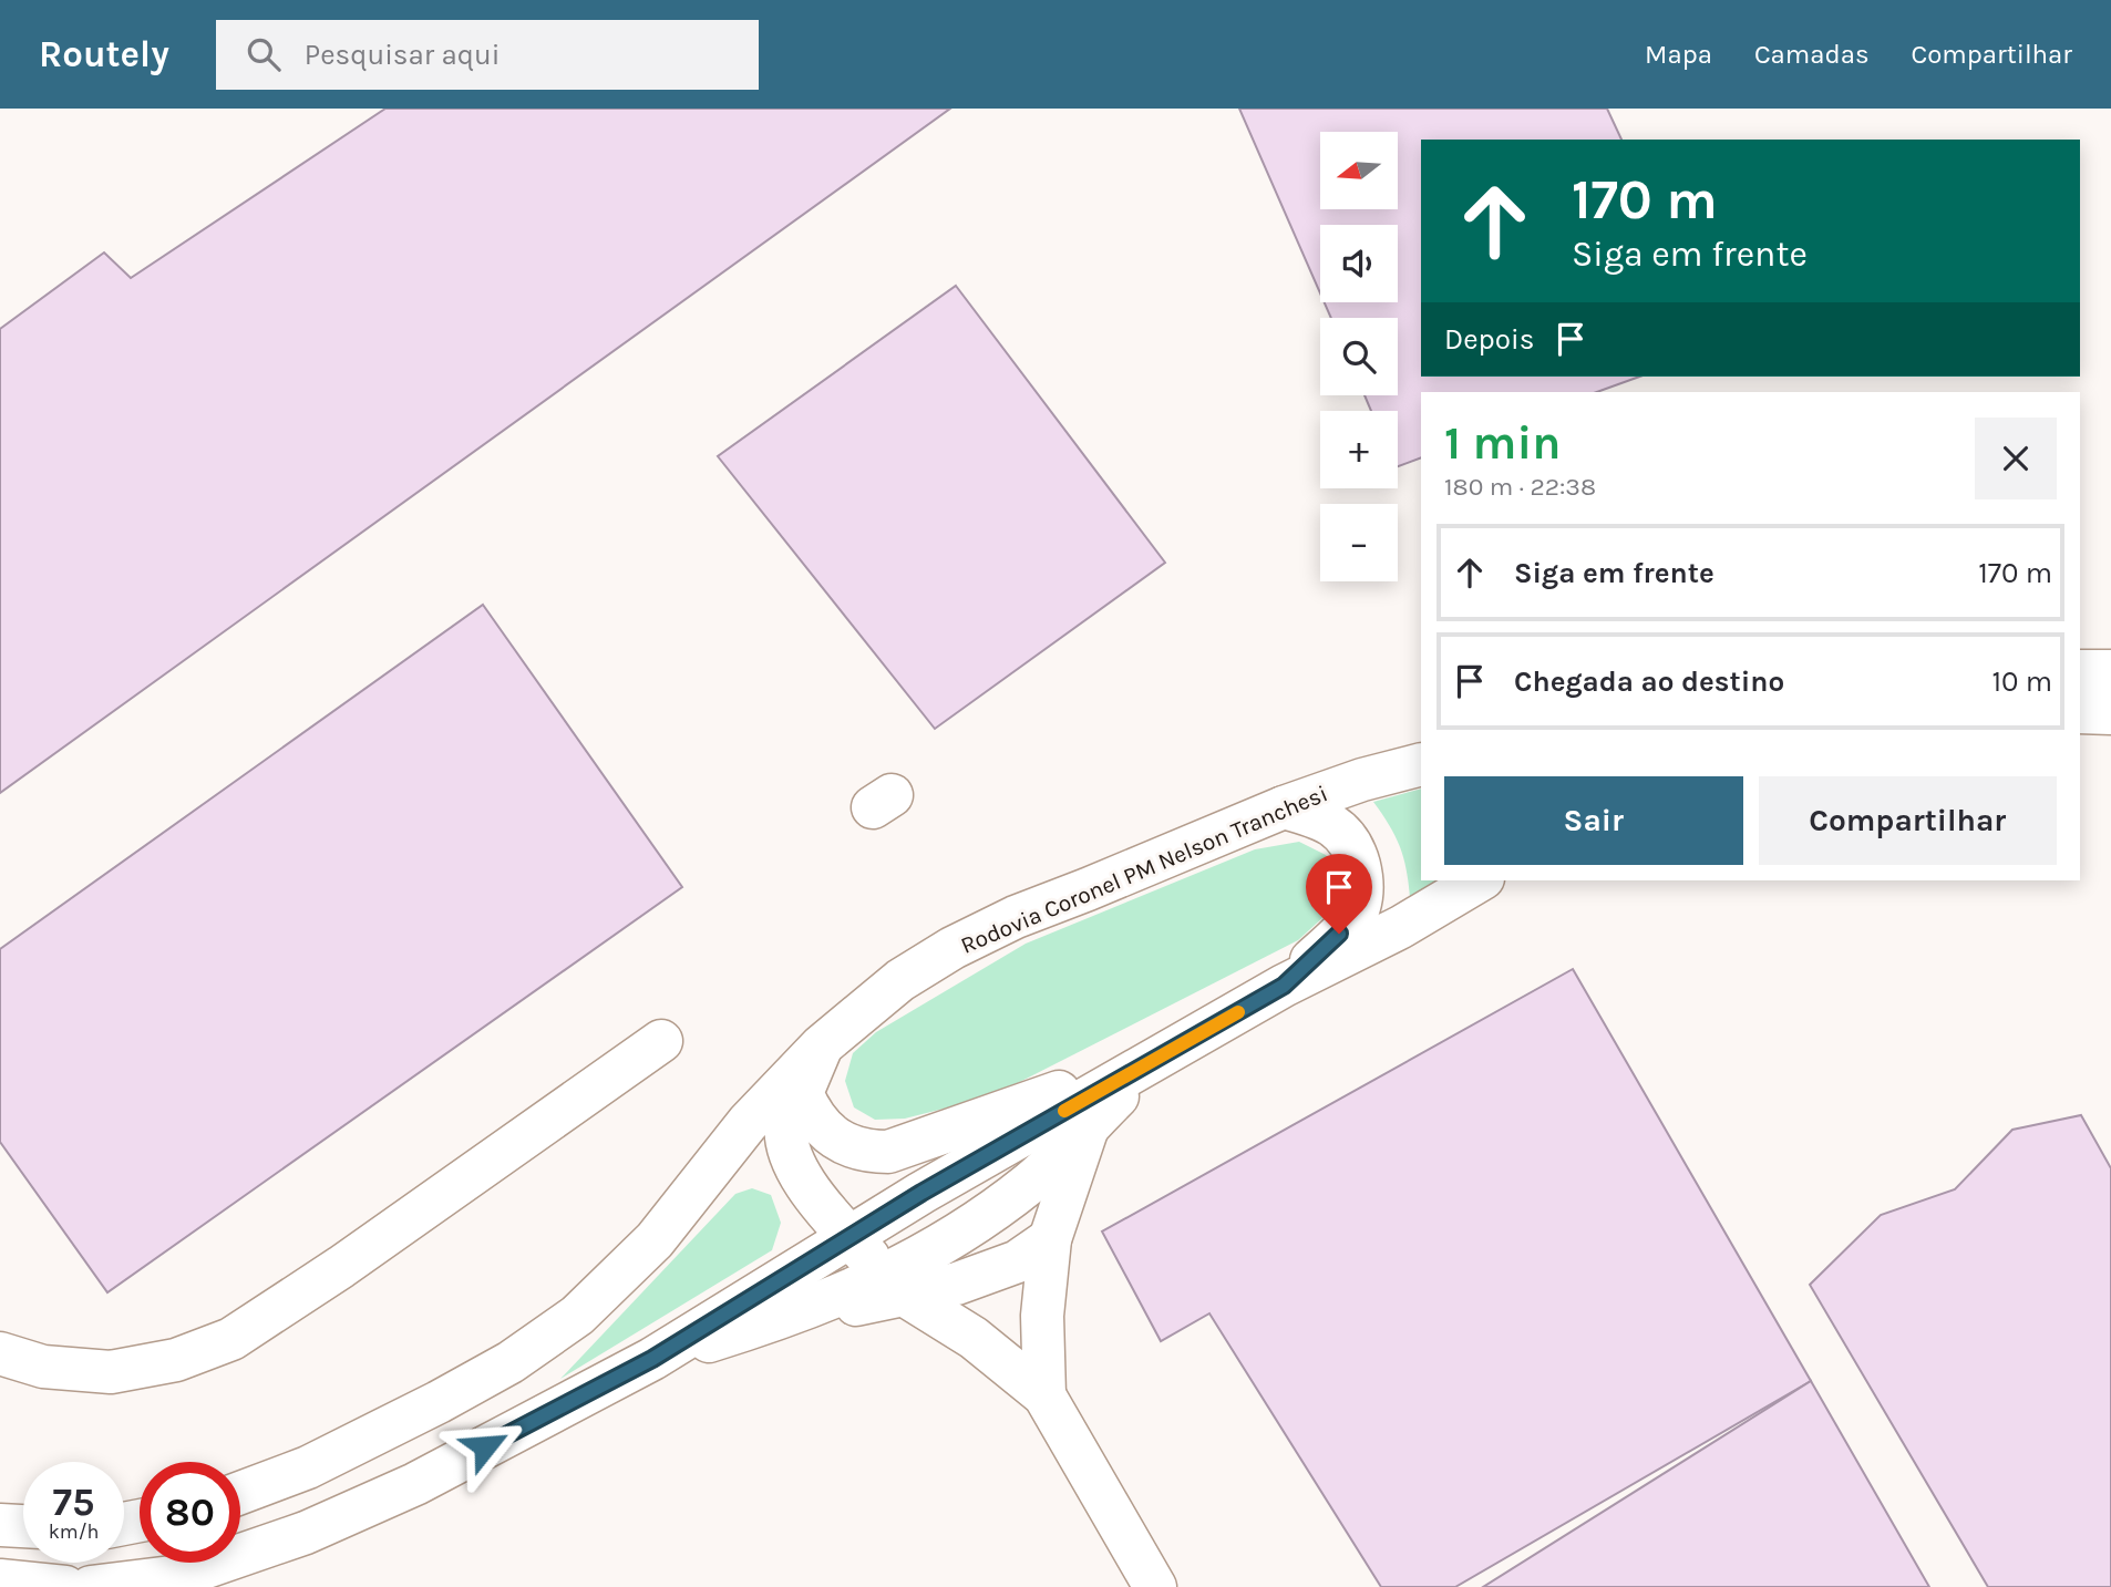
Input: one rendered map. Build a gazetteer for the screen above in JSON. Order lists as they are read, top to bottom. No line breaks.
{"streets":{"main road":["Rodovia Coronel PM Nelson Tranchesi"]},"north":"left","page":{"header":"Routely","search":"Pesquisar aqui","nav":["Mapa","Camadas","Compartilhar"],"map_buttons":["+","−"],"turn":["170 m","Siga em frente"],"then":"Depois","heading":["1 min","180 m · 22:38"],"list":[{"name":"Siga em frente","value":"170 m"},{"name":"Chegada ao destino","value":"10 m"}],"buttons":["Sair","Compartilhar"],"speed":"75 km/h","limit":"80"}}
